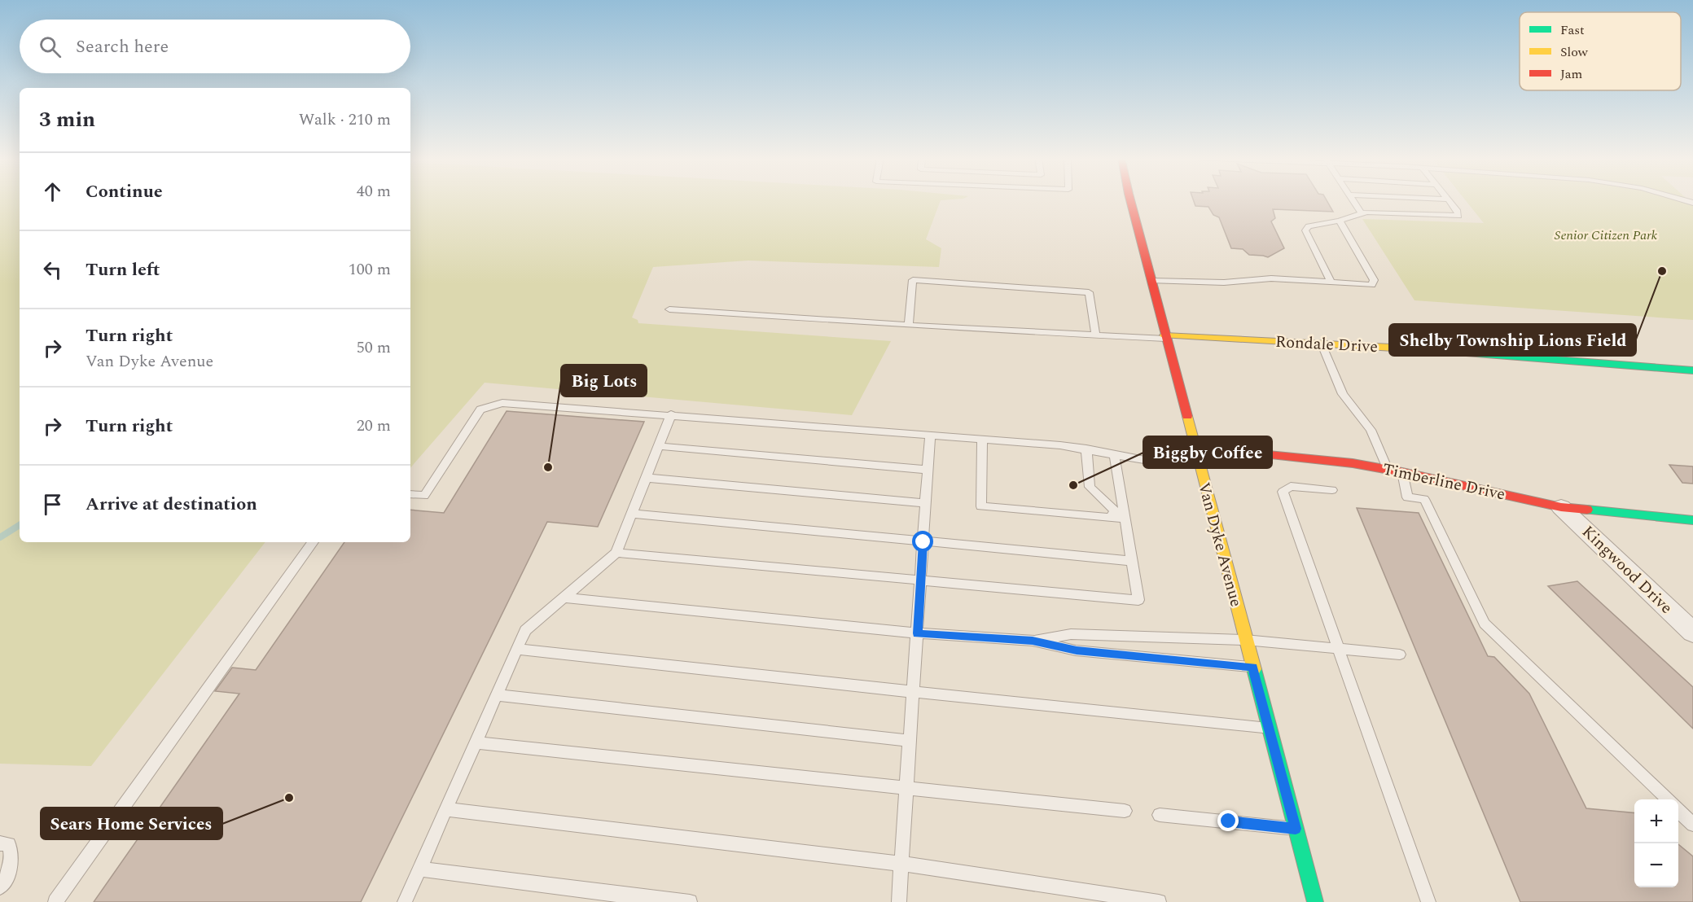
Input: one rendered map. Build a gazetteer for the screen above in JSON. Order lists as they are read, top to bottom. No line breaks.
{"streets":{"main road":["Rondale Drive","Timberline Drive","Van Dyke Avenue"],"street":["Kingwood Drive"]},"crossings":[["Rondale Drive","Van Dyke Avenue"],["Timberline Drive","Van Dyke Avenue"],["Timberline Drive","Kingwood Drive"]],"parks":["Senior Citizen Park"],"places":["Shelby Township Lions Field","Big Lots","Biggby Coffee","Sears Home Services"],"legend":["Fast","Slow","Jam"],"page":{"search":"Search here","heading":["3 min","Walk · 210 m"],"list":[["Continue","40 m"],["Turn left","100 m"],["Turn right","Van Dyke Avenue","50 m"],["Turn right","20 m"],"Arrive at destination"],"map_buttons":["+","−"]}}
